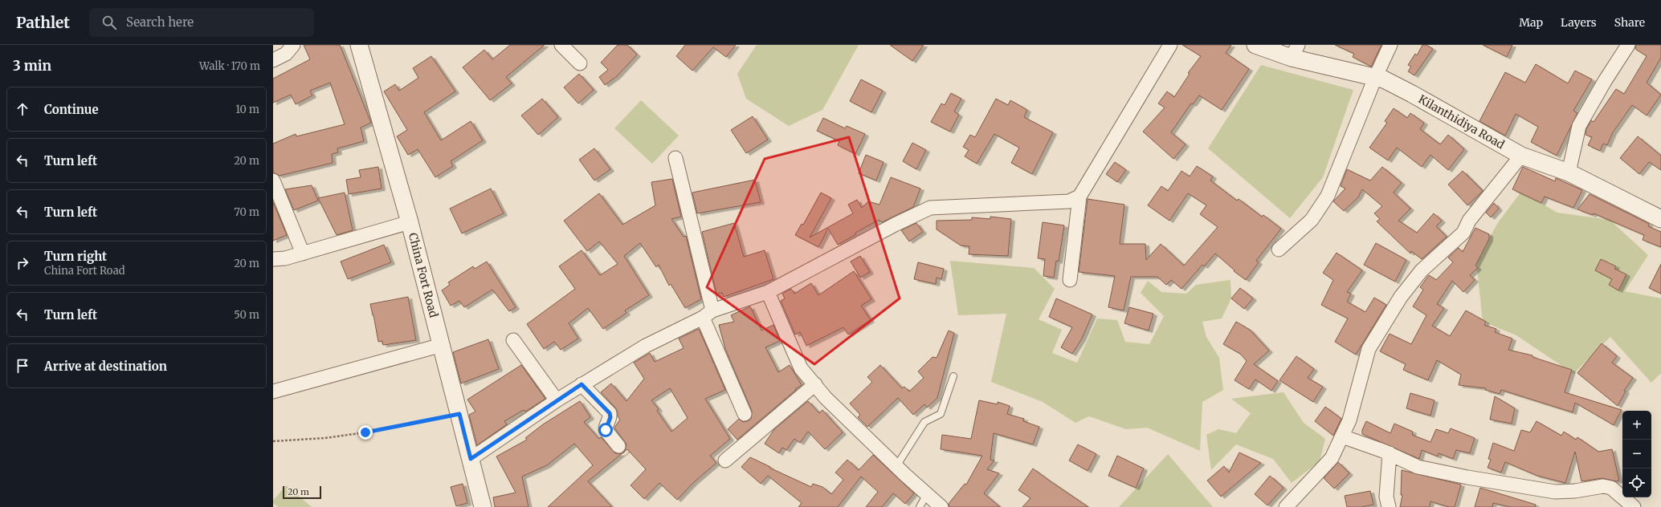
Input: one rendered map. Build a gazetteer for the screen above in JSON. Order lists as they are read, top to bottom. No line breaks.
{"streets":{"street":["Kilanthidiya Road","China Fort Road"]},"scale_bar":"20 m","page":{"header":"Pathlet","search":"Search here","nav":["Map","Layers","Share"],"heading":["3 min","Walk · 170 m"],"list":[["Continue","10 m"],["Turn left","20 m"],["Turn left","70 m"],["Turn right","China Fort Road","20 m"],["Turn left","50 m"],"Arrive at destination"],"map_buttons":["+","−"],"scale":"20 m"}}
